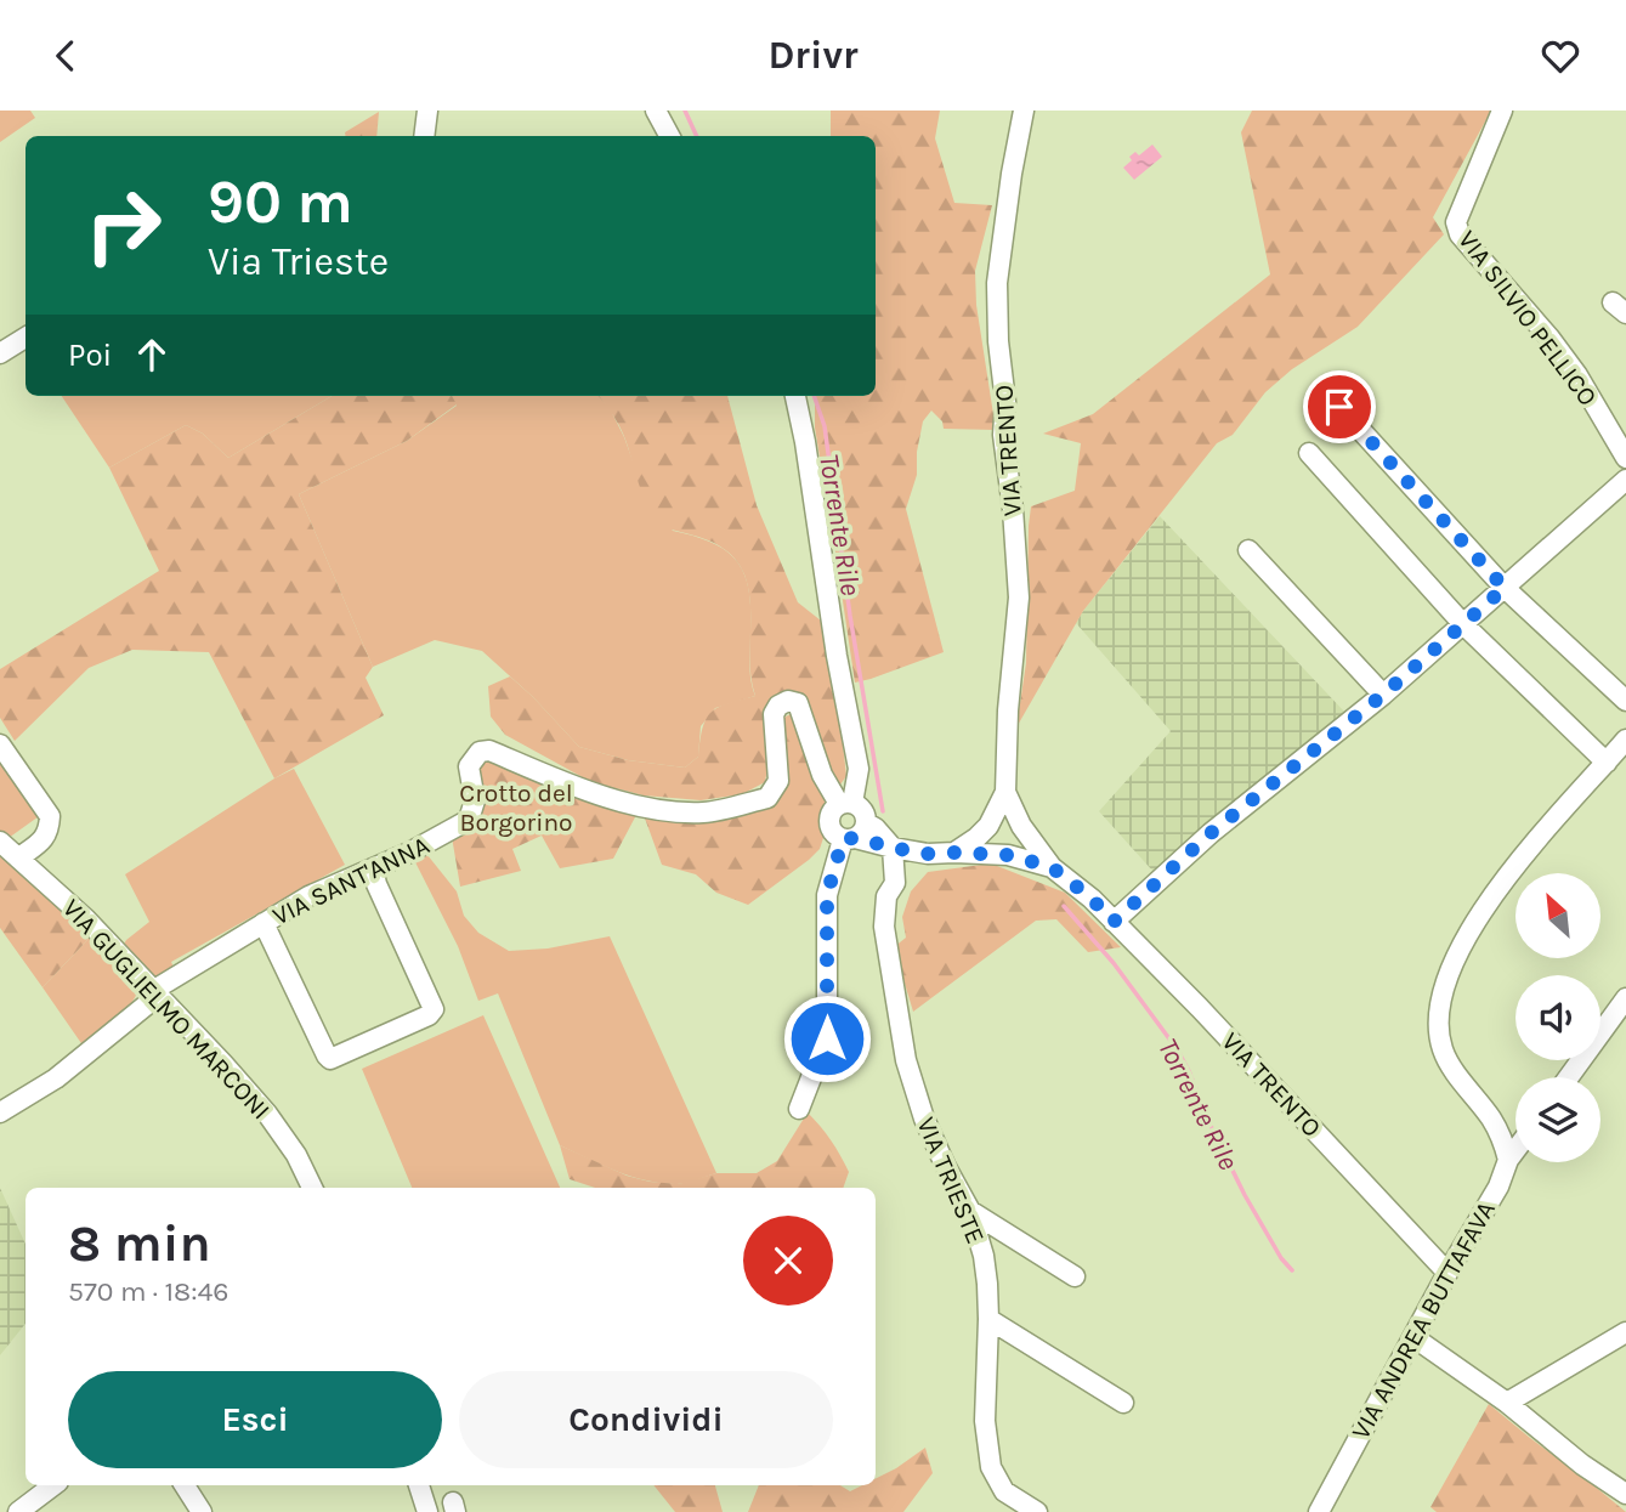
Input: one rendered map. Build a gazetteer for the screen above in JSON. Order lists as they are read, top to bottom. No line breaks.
{"streets":{"street":["VIA SILVIO PELLICO","VIA TRENTO","VIA SANT'ANNA","VIA GUGLIELMO MARCONI","VIA TRIESTE","VIA ANDREA BUTTAFAVA"]},"crossings":[["VIA TRENTO","VIA TRIESTE"],["VIA TRENTO","VIA ANDREA BUTTAFAVA"],["VIA SANT'ANNA","VIA GUGLIELMO MARCONI"]],"water":["Torrente Rile"],"parks":["Crotto del Borgorino"],"north":"top left","page":{"header":"Drivr","turn":["90 m","Via Trieste"],"then":"Poi","heading":["8 min","570 m · 18:46"],"buttons":["Esci","Condividi"]}}
